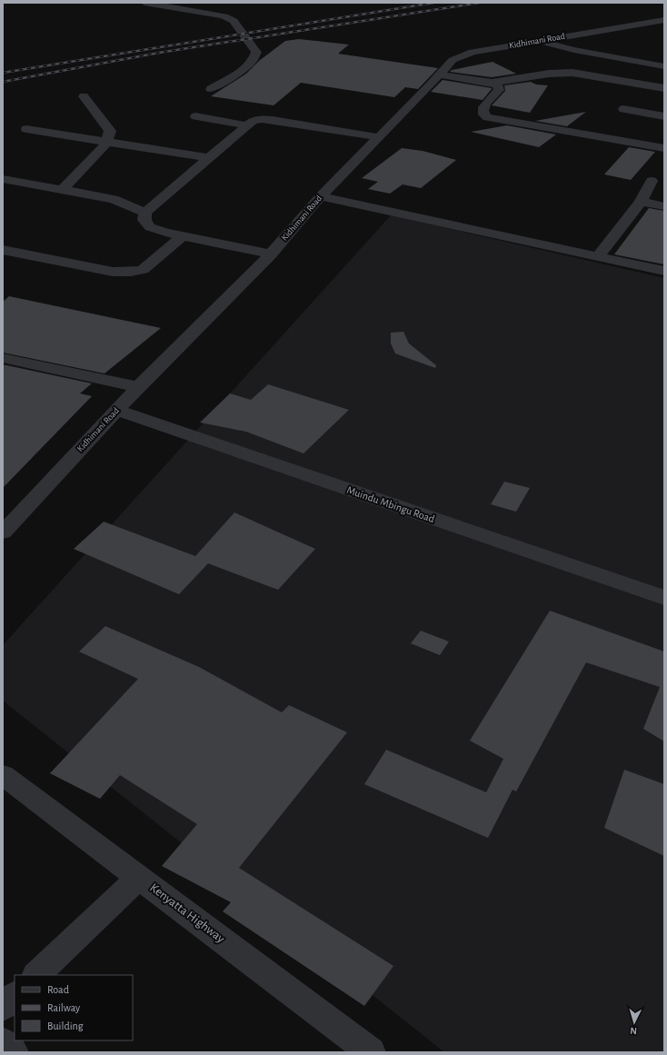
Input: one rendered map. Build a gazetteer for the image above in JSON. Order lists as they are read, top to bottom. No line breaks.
{"streets":{"street":["Kidhimani Road","Muindu Mbingu Road","Kenyatta Highway"]},"crossings":[["Kidhimani Road","Muindu Mbingu Road"]],"legend":["Road","Railway","Building"],"north":"bottom"}
